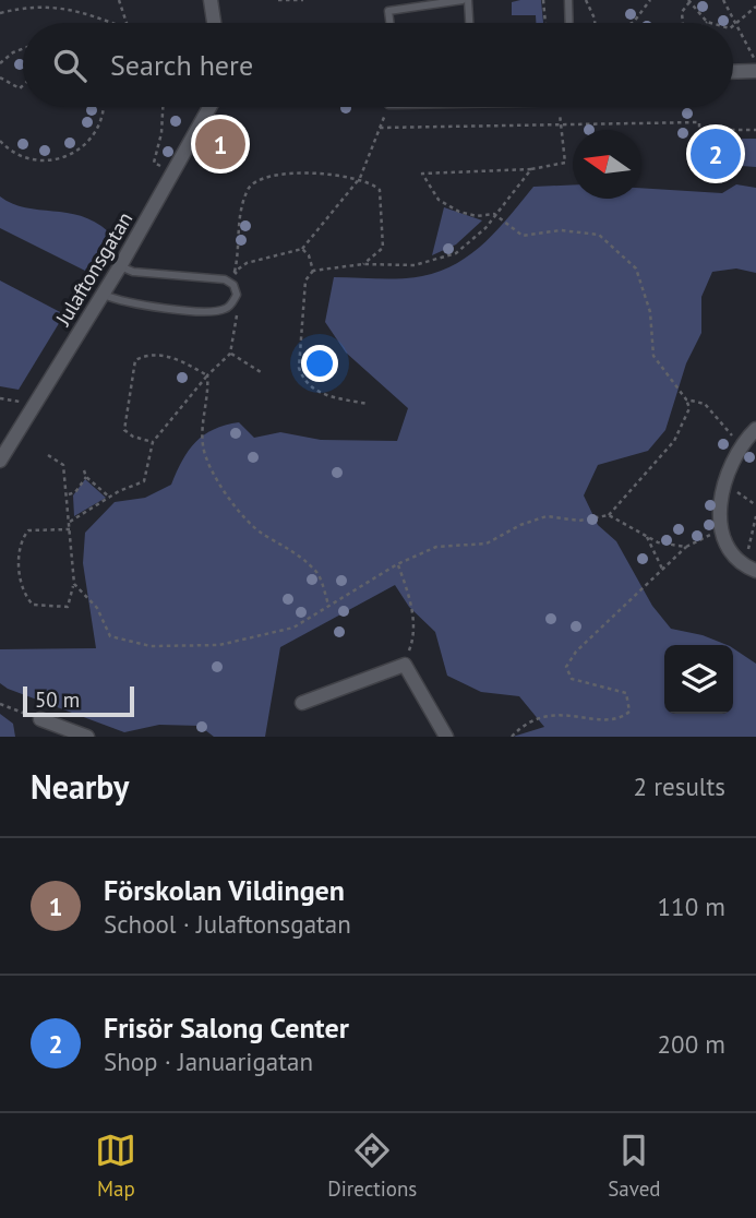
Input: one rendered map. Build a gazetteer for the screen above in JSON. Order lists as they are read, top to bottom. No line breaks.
{"streets":{"street":["Julaftonsgatan"]},"scale_bar":"50 m","north":"left","page":{"search":"Search here","pins":["1","2"],"scale":"50 m","heading":["Nearby","2 results"],"list":[{"mark":"1","name":"Förskolan Vildingen","note":"School · Julaftonsgatan","value":"110 m"},{"mark":"2","name":"Frisör Salong Center","note":"Shop · Januarigatan","value":"200 m"}],"nav":["Map","Directions","Saved"]}}
